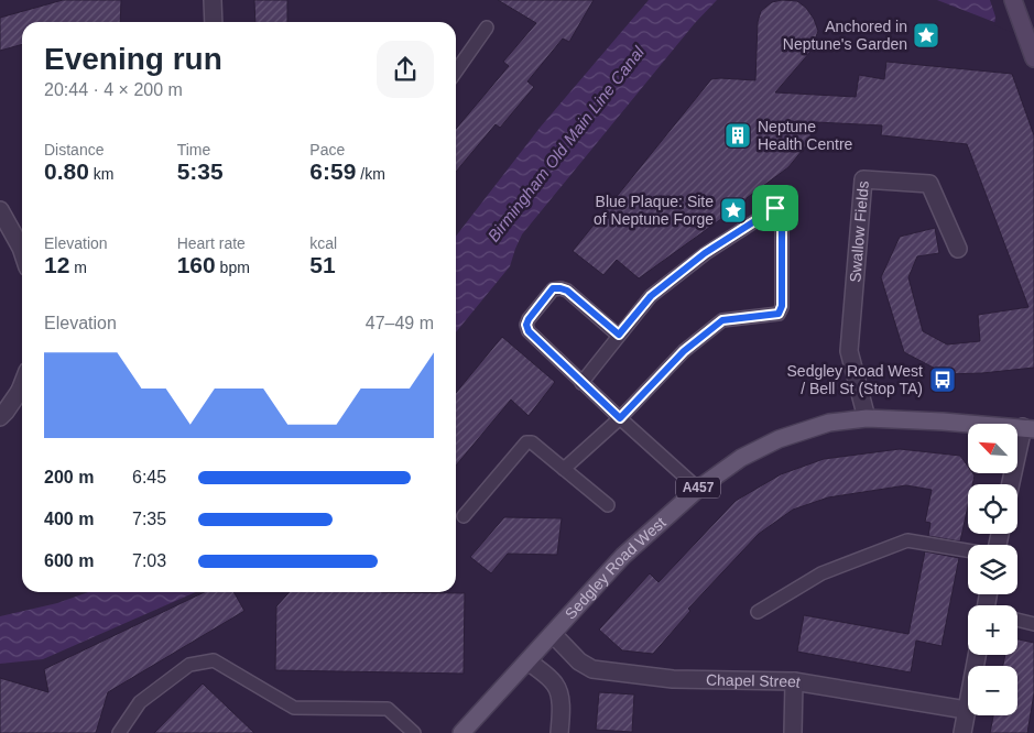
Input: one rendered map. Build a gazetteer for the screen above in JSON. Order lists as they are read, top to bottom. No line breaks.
{"streets":{"main road":["A457","Sedgley Road West"],"street":["Swallow Fields","Chapel Street"]},"crossings":[["Swallow Fields","Sedgley Road West"],["Sedgley Road West","Chapel Street"]],"water":["Birmingham Old Main Line Canal"],"places":{"place":["Anchored in Neptune's Garden","Blue Plaque: Site of Neptune Forge"],"building":["Neptune Health Centre"],"bus stop":["Sedgley Road West / Bell St (Stop TA)"]},"north":"top left","page":{"heading":["Evening run","20:44 · 4 × 200 m"],"stats":[["Distance","0.80 km"],["Time","5:35"],["Pace","6:59 /km"],["Elevation","12 m"],["Heart rate","160 bpm"],["kcal","51"]],"chart":["Elevation","47–49 m"],"map_buttons":["+","−"],"list":[{"name":"200 m","note":"6:45"},{"name":"400 m","note":"7:35"},{"name":"600 m","note":"7:03"}]}}
